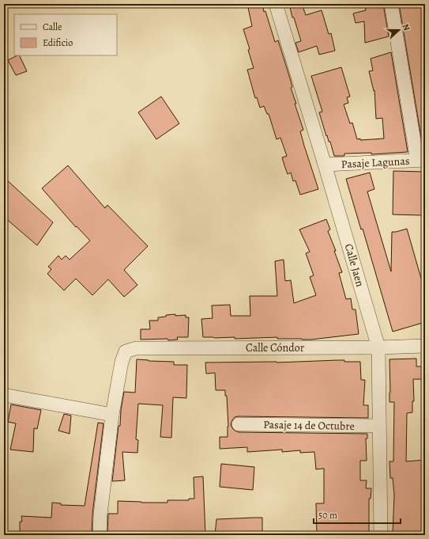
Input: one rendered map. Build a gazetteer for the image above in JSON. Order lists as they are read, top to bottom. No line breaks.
{"streets":{"street":["Pasaje Lagunas","Calle Jaen","Calle Cóndor","Pasaje 14 de Octubre"]},"crossings":[["Pasaje Lagunas","Calle Jaen"],["Calle Jaen","Calle Cóndor"],["Calle Jaen","Pasaje 14 de Octubre"]],"legend":["Calle","Edificio"],"scale_bar":"50 m","north":"right"}
